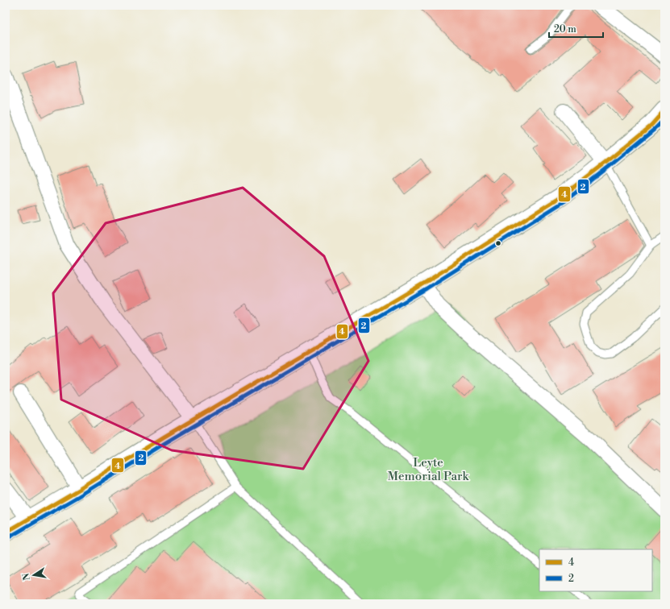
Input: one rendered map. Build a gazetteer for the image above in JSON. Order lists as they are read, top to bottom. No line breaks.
{"parks":["Leyte Memorial Park"],"lines":["transit line 4","transit line 2"],"legend":["4","2"],"scale_bar":"20 m","north":"left"}
